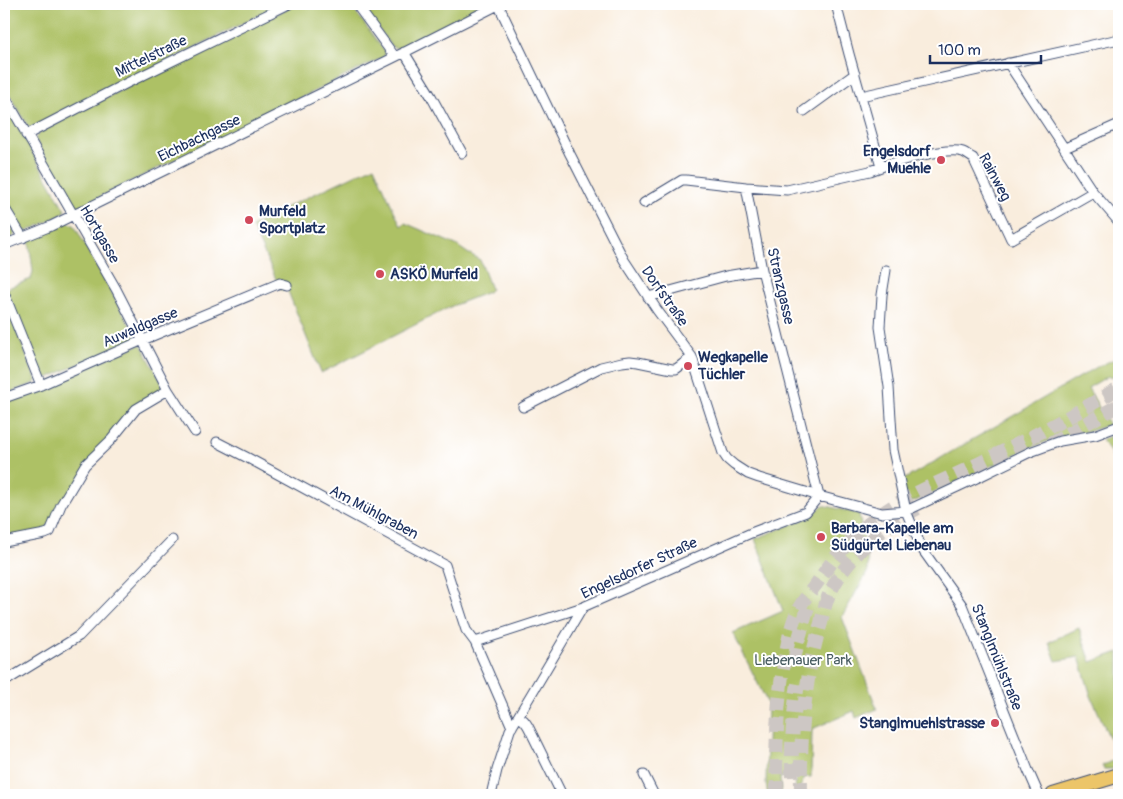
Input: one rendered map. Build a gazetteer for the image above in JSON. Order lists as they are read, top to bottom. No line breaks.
{"streets":{"street":["Mittelstraße","Eichbachgasse","Rainweg","Hortgasse","Stranzgasse","Dorfstraße","Auwaldgasse","Am Mühlgraben","Engelsdorfer Straße","Stanglmühlstraße"]},"crossings":[["Mittelstraße","Hortgasse"],["Eichbachgasse","Hortgasse"],["Eichbachgasse","Dorfstraße"],["Rainweg","Stranzgasse"],["Hortgasse","Auwaldgasse"],["Stranzgasse","Dorfstraße"],["Stranzgasse","Engelsdorfer Straße"],["Dorfstraße","Engelsdorfer Straße"],["Dorfstraße","Stanglmühlstraße"],["Am Mühlgraben","Engelsdorfer Straße"]],"parks":["Liebenauer Park"],"places":["Engelsdorf Muehle","Murfeld Sportplatz","ASKÖ Murfeld","Wegkapelle Tüchler","Barbara-Kapelle am Südgürtel Liebenau","Stanglmuehlstrasse"],"scale_bar":"100 m"}
